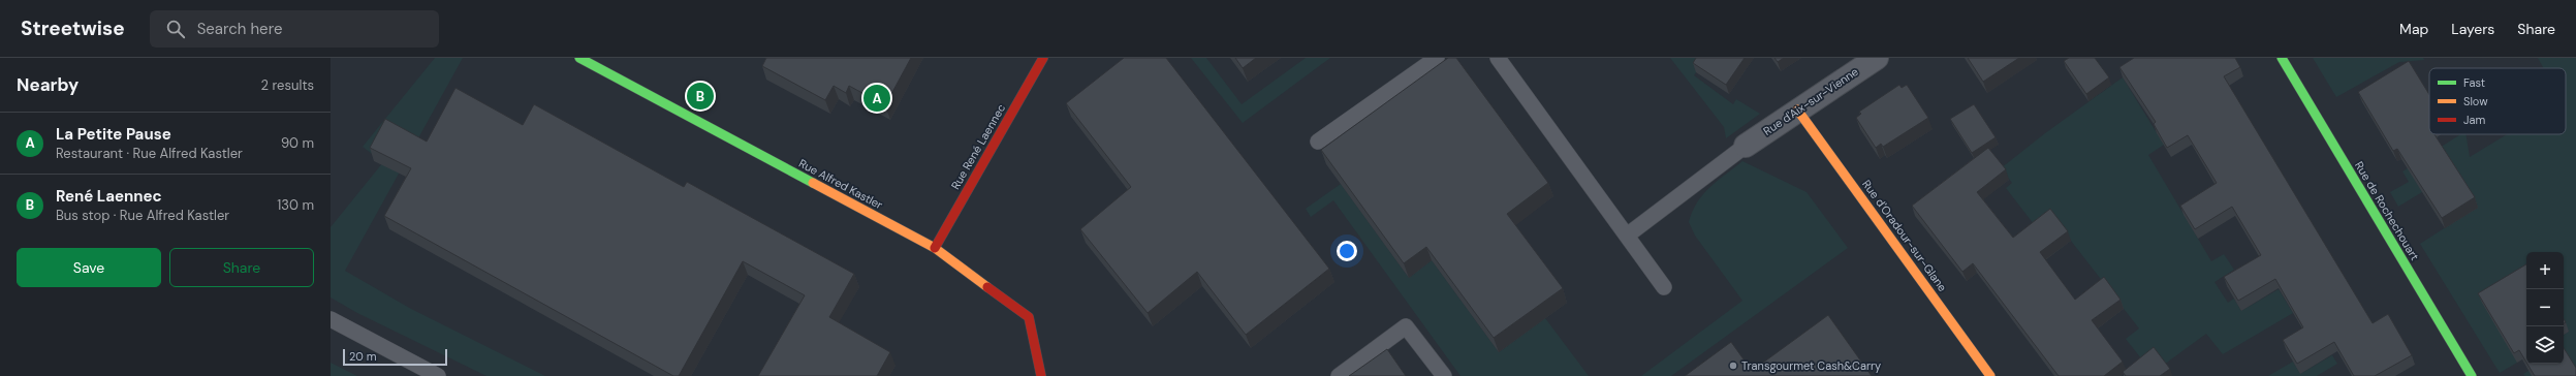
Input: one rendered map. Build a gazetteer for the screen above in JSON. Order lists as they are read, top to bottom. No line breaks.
{"streets":{"street":["Rue d'Aix-sur-Vienne","Rue René Laennec","Rue Alfred Kastler","Rue de Rochechouart","Rue d'Oradour-sur-Glane"]},"crossings":[["Rue d'Aix-sur-Vienne","Rue d'Oradour-sur-Glane"],["Rue René Laennec","Rue Alfred Kastler"]],"places":["Transgourmet Cash&Carry"],"legend":["Fast","Slow","Jam"],"scale_bar":"20 m","page":{"header":"Streetwise","search":"Search here","nav":["Map","Layers","Share"],"heading":["Nearby","2 results"],"pins":["B","A"],"list":[{"mark":"A","name":"La Petite Pause","note":"Restaurant · Rue Alfred Kastler","value":"90 m"},{"mark":"B","name":"René Laennec","note":"Bus stop · Rue Alfred Kastler","value":"130 m"}],"buttons":["Save","Share"],"map_buttons":["+","−"],"scale":"20 m"}}
